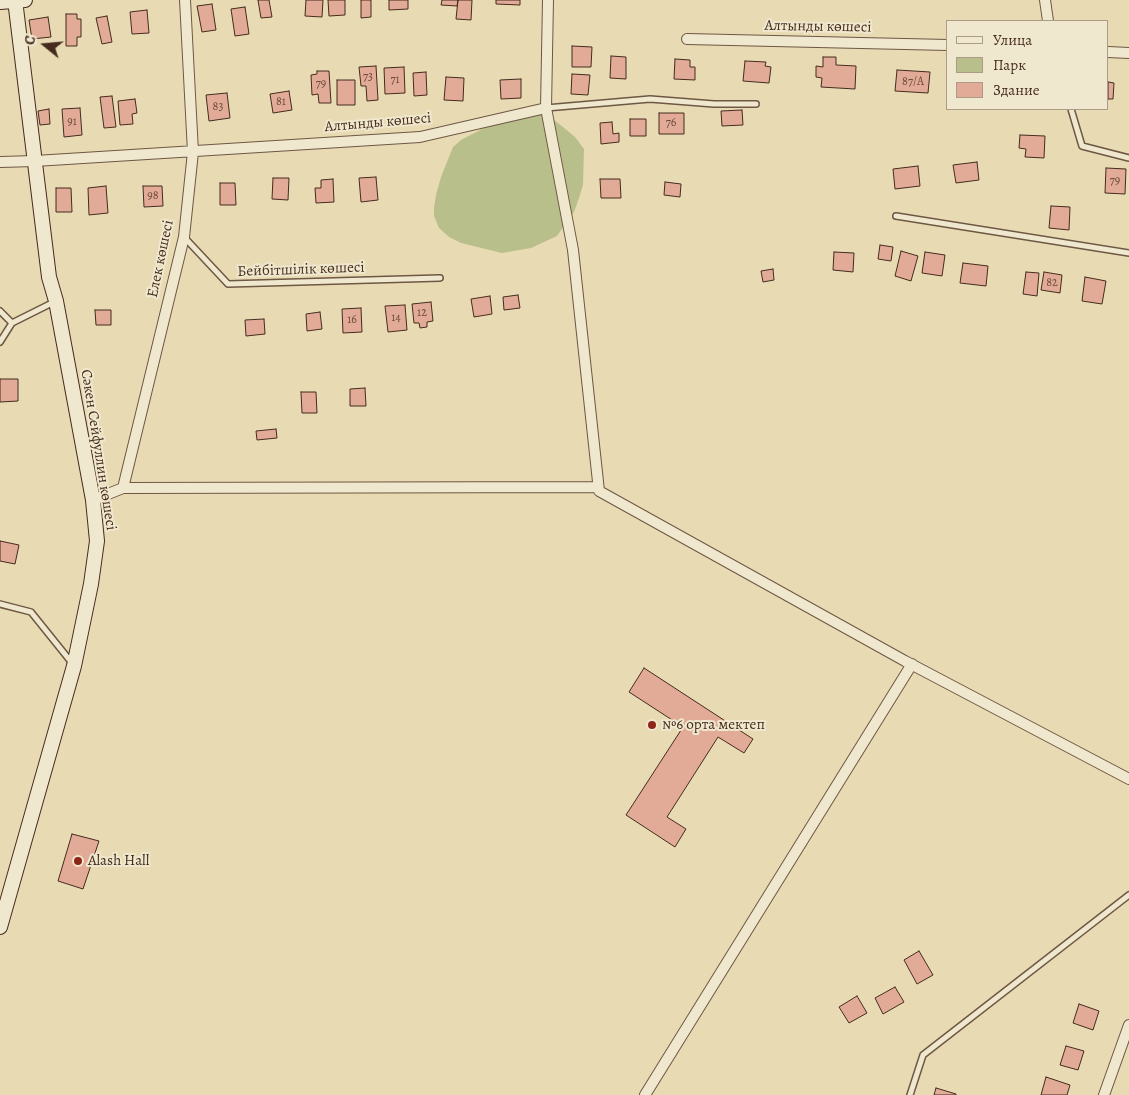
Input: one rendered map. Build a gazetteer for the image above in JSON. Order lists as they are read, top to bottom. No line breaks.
{"streets":{"street":["Алтынды көшесі","Елек көшесі","Сәкен Сейфуллин көшесі"],"lane":["Бейбітшілік көшесі"]},"crossings":[["Алтынды көшесі","Елек көшесі"],["Алтынды көшесі","Сәкен Сейфуллин көшесі"],["Елек көшесі","Бейбітшілік көшесі"]],"places":["№6 орта мектеп","Alash Hall"],"house_numbers":["73","71","87/А","79","81","83","91","76","79","98","82","12","14","16"],"legend":["Улица","Парк","Здание"],"north":"left"}
